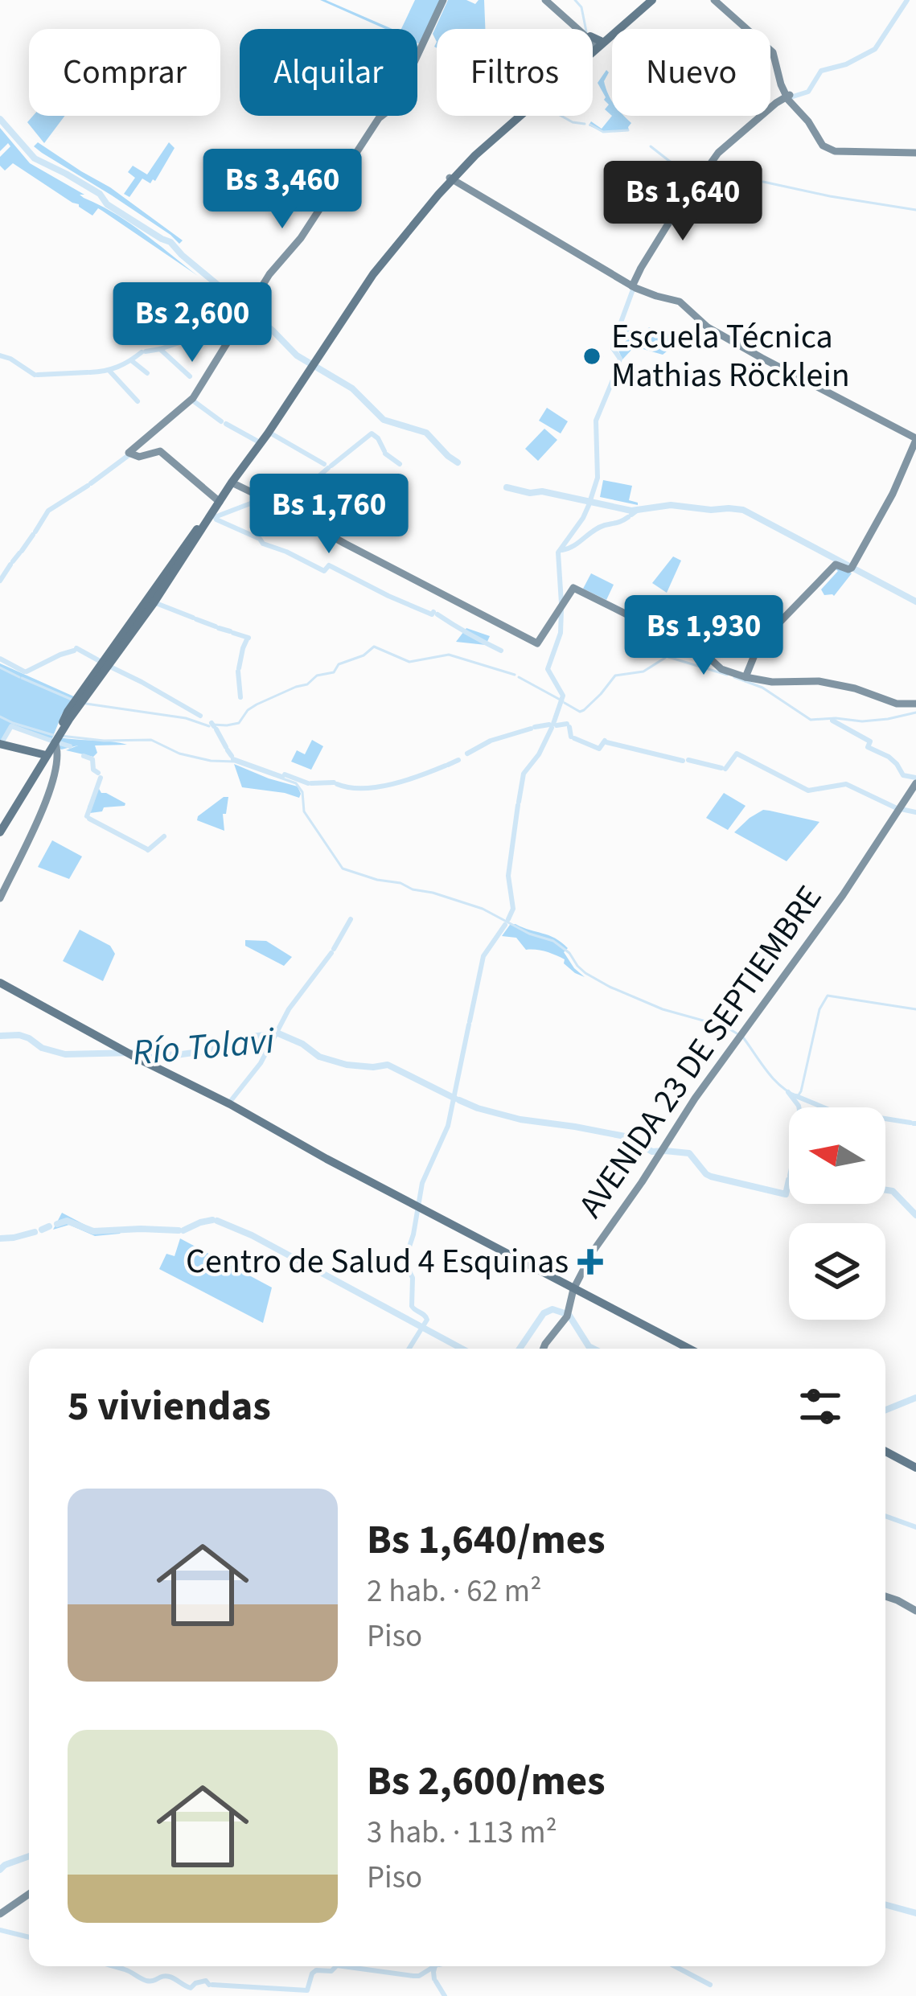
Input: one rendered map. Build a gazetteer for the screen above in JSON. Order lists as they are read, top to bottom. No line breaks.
{"streets":{"main road":["AVENIDA 23 DE SEPTIEMBRE"]},"water":["Río Tolavi"],"places":{"other":["Escuela Técnica Mathias Röcklein"],"health":["Centro de Salud 4 Esquinas"]},"north":"left","page":{"chip":["Comprar","Alquilar","Filtros","Nuevo"],"price":["Bs 3,460","Bs 1,640","Bs 2,600","Bs 1,760","Bs 1,930"],"heading":"5 viviendas","list":[{"name":"Bs 1,640/mes","note":"2 hab. · 62 m² · Piso"},{"name":"Bs 2,600/mes","note":"3 hab. · 113 m² · Piso"}]}}
